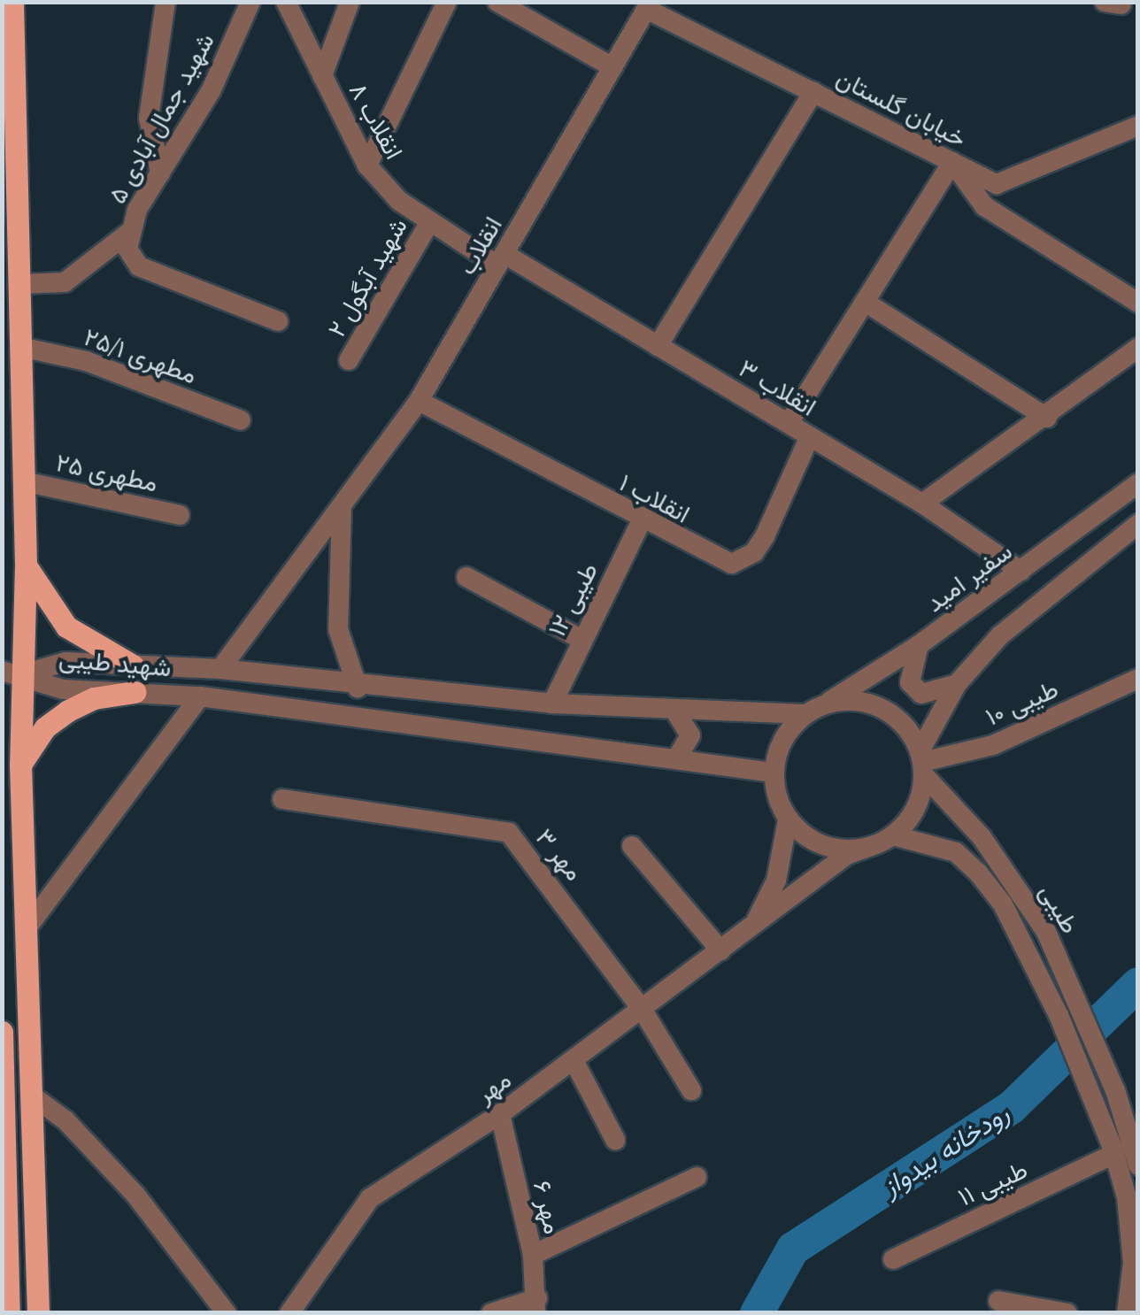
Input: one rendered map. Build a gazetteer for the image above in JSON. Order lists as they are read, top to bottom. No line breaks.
{"streets":{"street":["خیابان گلستان","شهید جمال آبادی ۵","انقلاب ۸","انقلاب","شهید آبگول ۲","مطهری ۲۵/۱","انقلاب ۳","مطهری ۲۵","انقلاب ۱","سفیر امید","طیبی ۱۲","شهید طیبی","طیبی ۱۰","مهر ۳","طیبی","مهر","طیبی ۱۱","مهر ۶"]},"crossings":[["خیابان گلستان","انقلاب"],["انقلاب ۸","انقلاب"],["انقلاب ۸","شهید آبگول ۲"],["انقلاب ۸","انقلاب ۳"],["انقلاب","انقلاب ۳"],["انقلاب","انقلاب ۱"],["انقلاب","شهید طیبی"],["انقلاب ۳","انقلاب ۱"],["انقلاب ۳","سفیر امید"],["انقلاب ۱","طیبی ۱۲"],["سفیر امید","شهید طیبی"],["سفیر امید","طیبی ۱۰"],["سفیر امید","طیبی"],["سفیر امید","مهر"],["طیبی ۱۲","شهید طیبی"],["شهید طیبی","طیبی ۱۰"],["شهید طیبی","طیبی"],["شهید طیبی","مهر"],["طیبی ۱۰","طیبی"],["طیبی ۱۰","مهر"],["مهر ۳","مهر"],["طیبی","مهر"],["طیبی","طیبی ۱۱"],["مهر","مهر ۶"]],"water":["رودخانه بیدواز"]}
